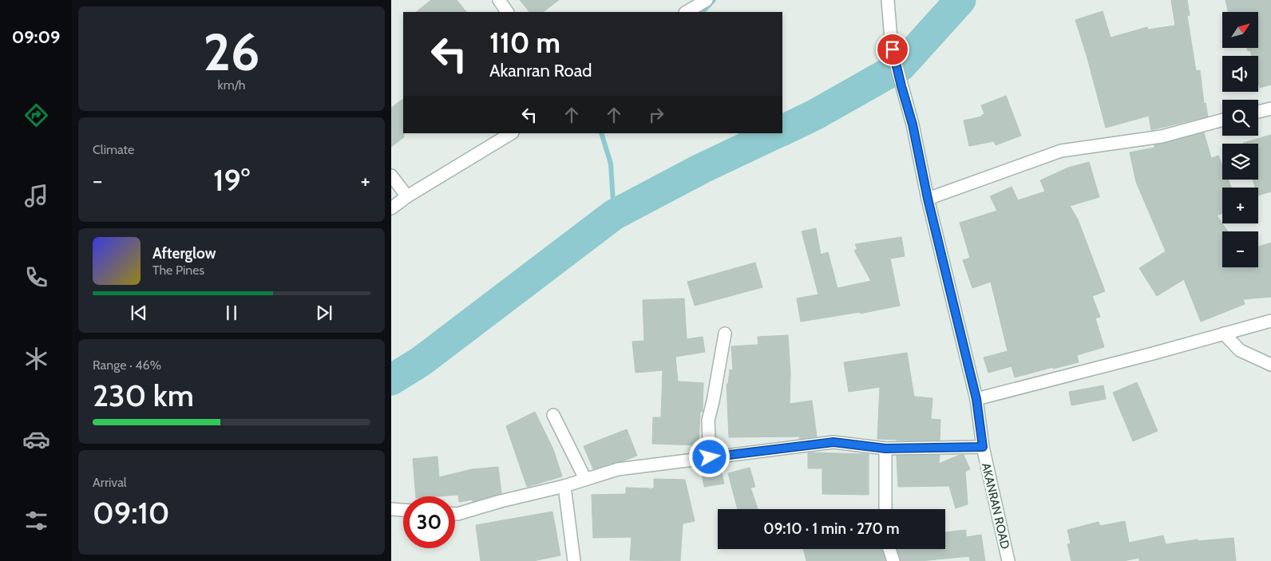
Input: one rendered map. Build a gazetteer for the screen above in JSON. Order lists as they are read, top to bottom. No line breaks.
{"streets":{"street":["AKANRAN ROAD"]},"north":"top right","page":{"tabs":"09:09","tile":[["26","km/h"],"Climate",["Range · 46%","230 km"],["Arrival","09:10"]],"map_buttons":["+","−"],"turn":["110 m","Akanran Road"],"heat":["−","19°","+"],"song":["Afterglow","The Pines"],"limit":"30","trip":"09:10 · 1 min · 270 m"}}
